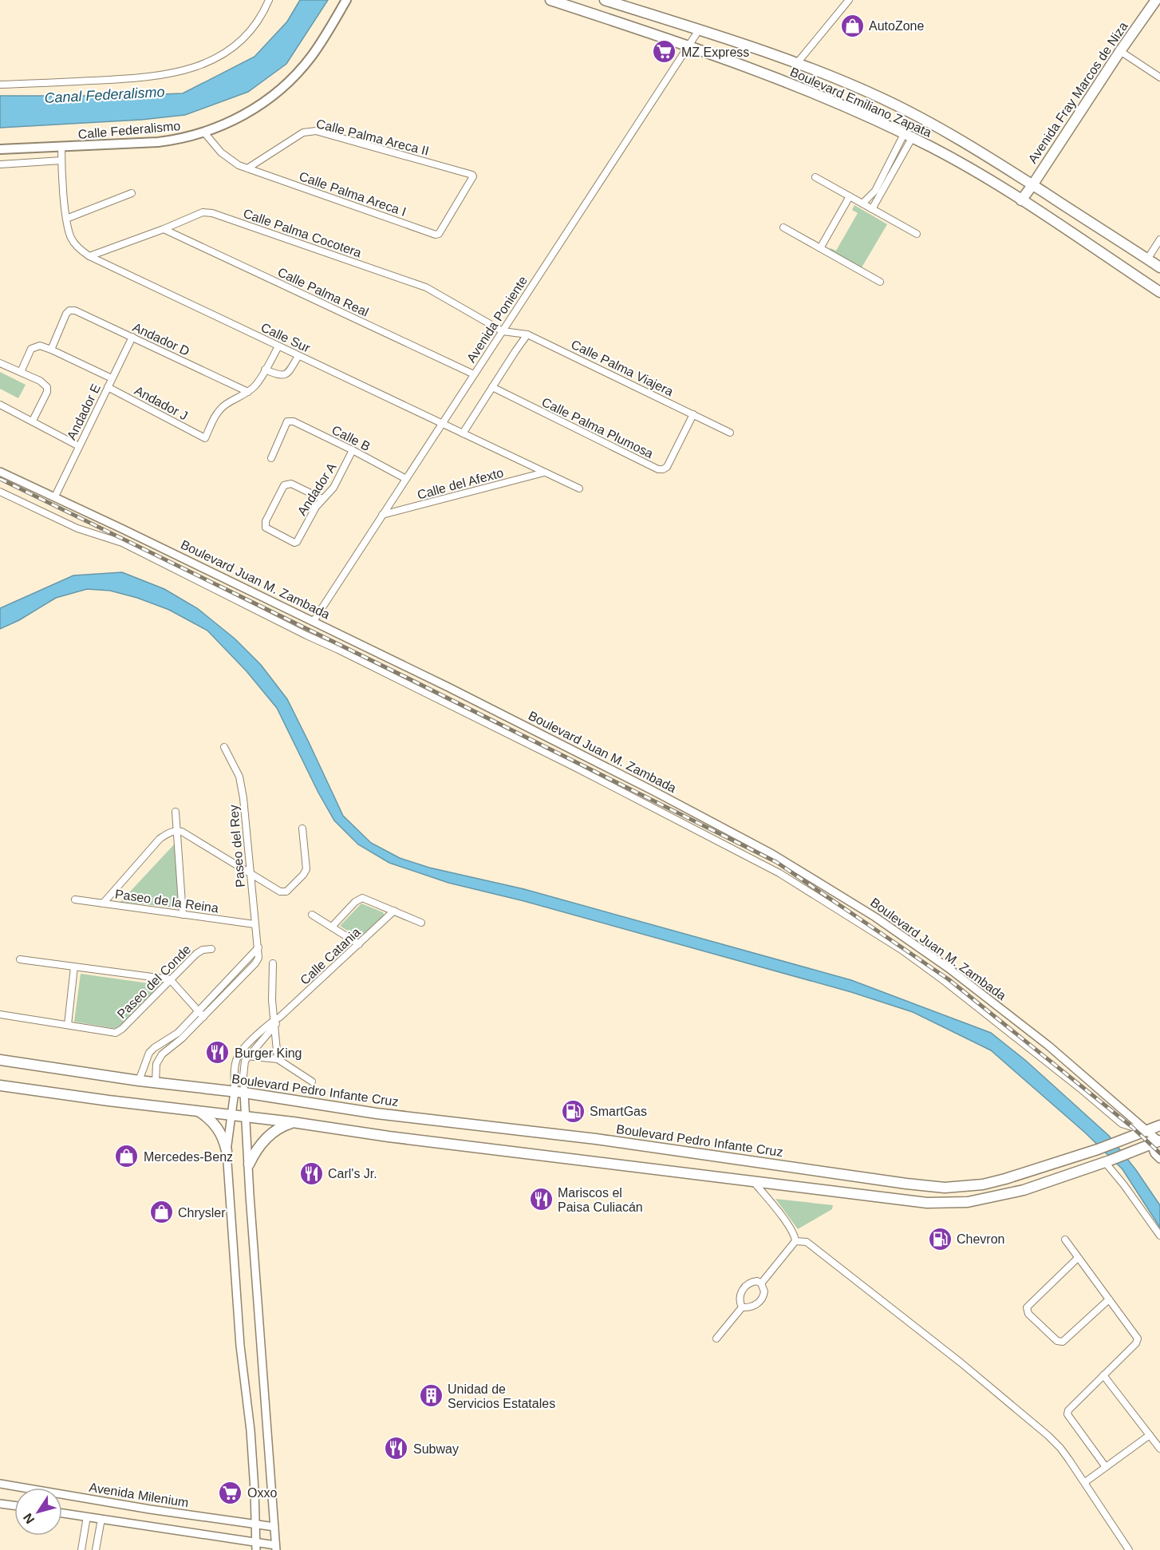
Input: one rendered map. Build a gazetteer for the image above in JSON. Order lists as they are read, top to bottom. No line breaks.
{"streets":{"main road":["Avenida Fray Marcos de Niza","Boulevard Emiliano Zapata","Calle Federalismo","Boulevard Pedro Infante Cruz"],"street":["Calle Palma Areca II","Calle Palma Areca I","Calle Palma Cocotera","Calle Palma Real","Avenida Poniente","Calle Sur","Andador D","Calle Palma Viajera","Andador J","Andador E","Calle Palma Plumosa","Calle B","Calle del Afexto","Andador A","Boulevard Juan M. Zambada","Paseo del Rey","Paseo de la Reina","Calle Catania","Paseo del Conde","Avenida Milenium"]},"crossings":[["Avenida Fray Marcos de Niza","Boulevard Emiliano Zapata"],["Boulevard Emiliano Zapata","Avenida Poniente"],["Calle Federalismo","Calle Palma Areca I"],["Calle Federalismo","Calle Sur"],["Calle Palma Areca II","Calle Palma Areca I"],["Calle Palma Cocotera","Calle Palma Real"],["Calle Palma Cocotera","Avenida Poniente"],["Calle Palma Cocotera","Calle Sur"],["Calle Palma Cocotera","Calle Palma Viajera"],["Calle Palma Real","Avenida Poniente"],["Avenida Poniente","Calle Sur"],["Avenida Poniente","Calle Palma Viajera"],["Avenida Poniente","Calle B"],["Avenida Poniente","Calle del Afexto"],["Avenida Poniente","Boulevard Juan M. Zambada"],["Calle Sur","Calle del Afexto"],["Andador D","Andador J"],["Andador D","Andador E"],["Calle Palma Viajera","Calle Palma Plumosa"],["Andador J","Andador E"],["Andador E","Boulevard Juan M. Zambada"],["Calle B","Andador A"],["Boulevard Juan M. Zambada","Boulevard Pedro Infante Cruz"],["Paseo del Rey","Paseo de la Reina"],["Paseo del Rey","Boulevard Pedro Infante Cruz"]],"water":["Canal Federalismo"],"places":{"shop":["AutoZone","Mercedes-Benz","Chrysler"],"supermarket":["MZ Express","Oxxo"],"restaurant":["Burger King","Carl's Jr.","Mariscos el Paisa Culiacán","Subway"],"fuel station":["SmartGas","Chevron"],"building":["Unidad de Servicios Estatales"]},"north":"bottom left"}
